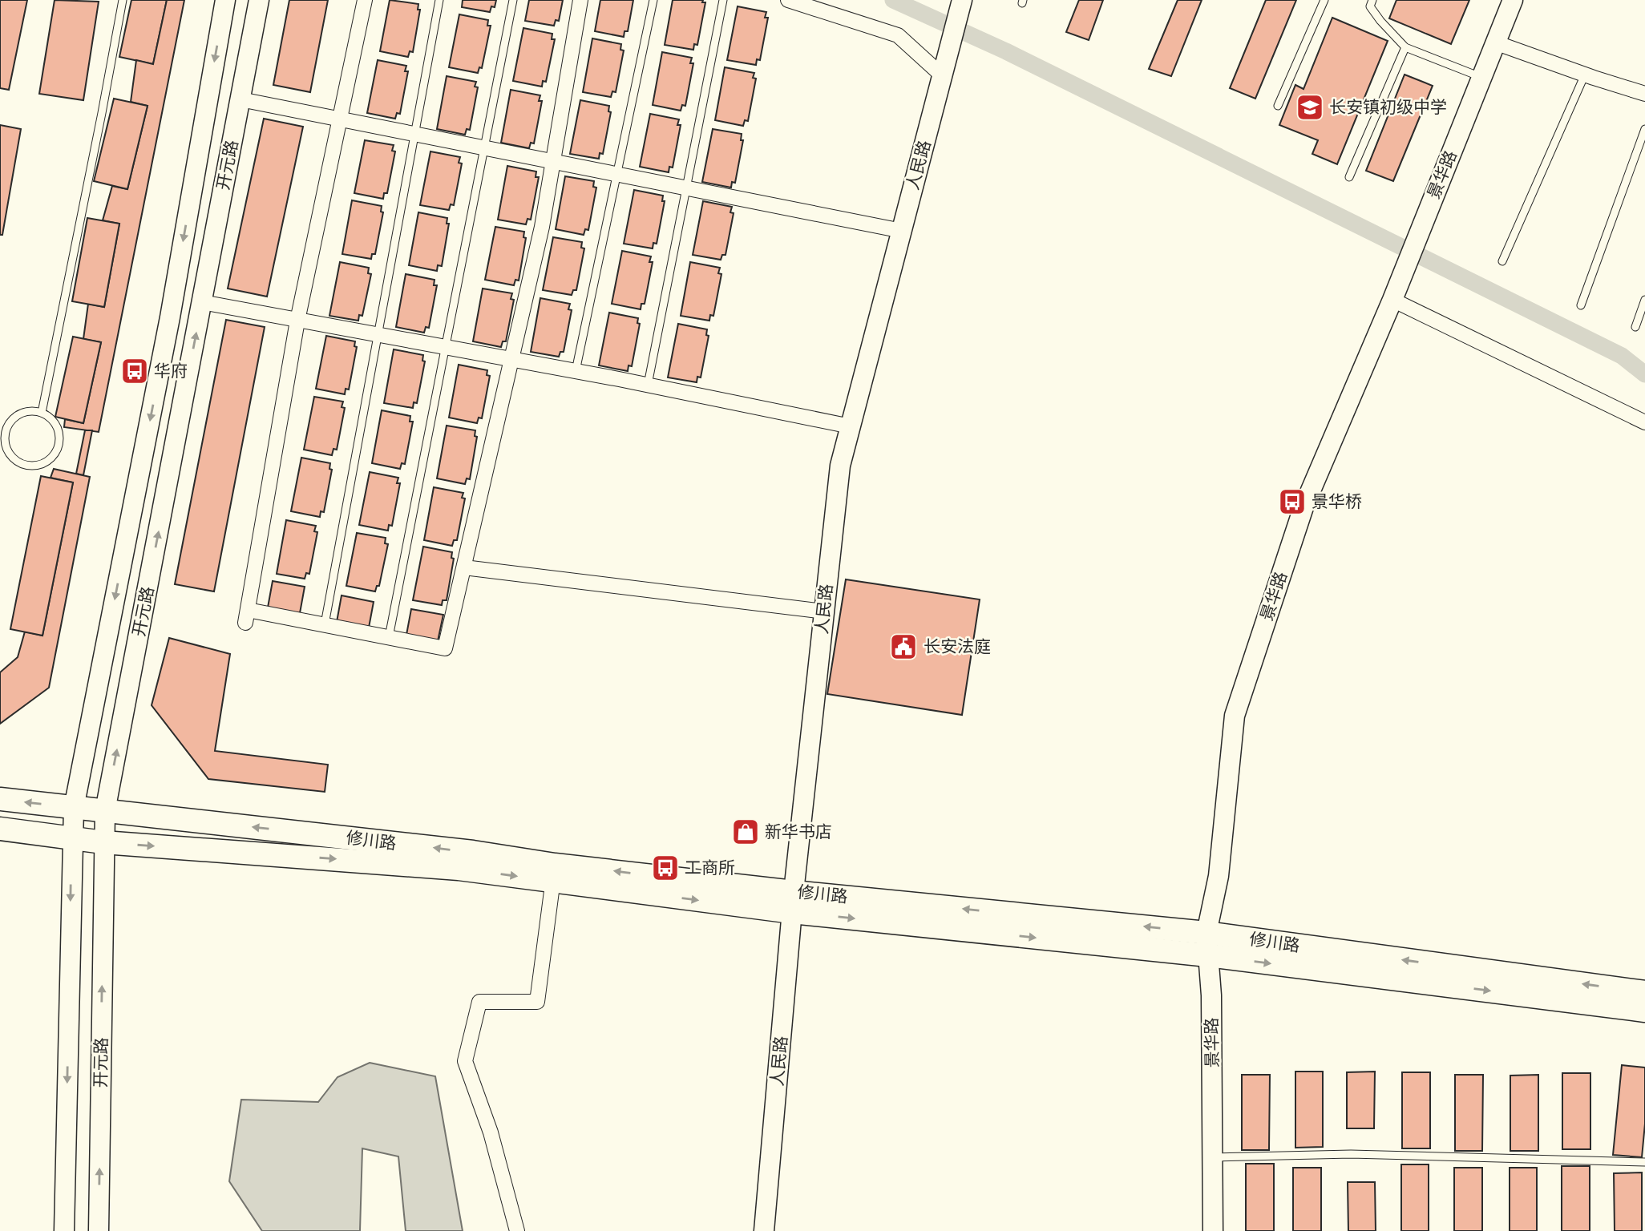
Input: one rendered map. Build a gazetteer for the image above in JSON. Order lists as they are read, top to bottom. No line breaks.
{"streets":{"main road":["修川路"],"street":["开元路","人民路","景华路"]},"crossings":[["开元路","修川路"],["人民路","修川路"],["景华路","修川路"]],"places":{"school or university":["长安镇初级中学"],"bus stop":["华府","景华桥","工商所"],"public building":["长安法庭"],"shop":["新华书店"]}}
